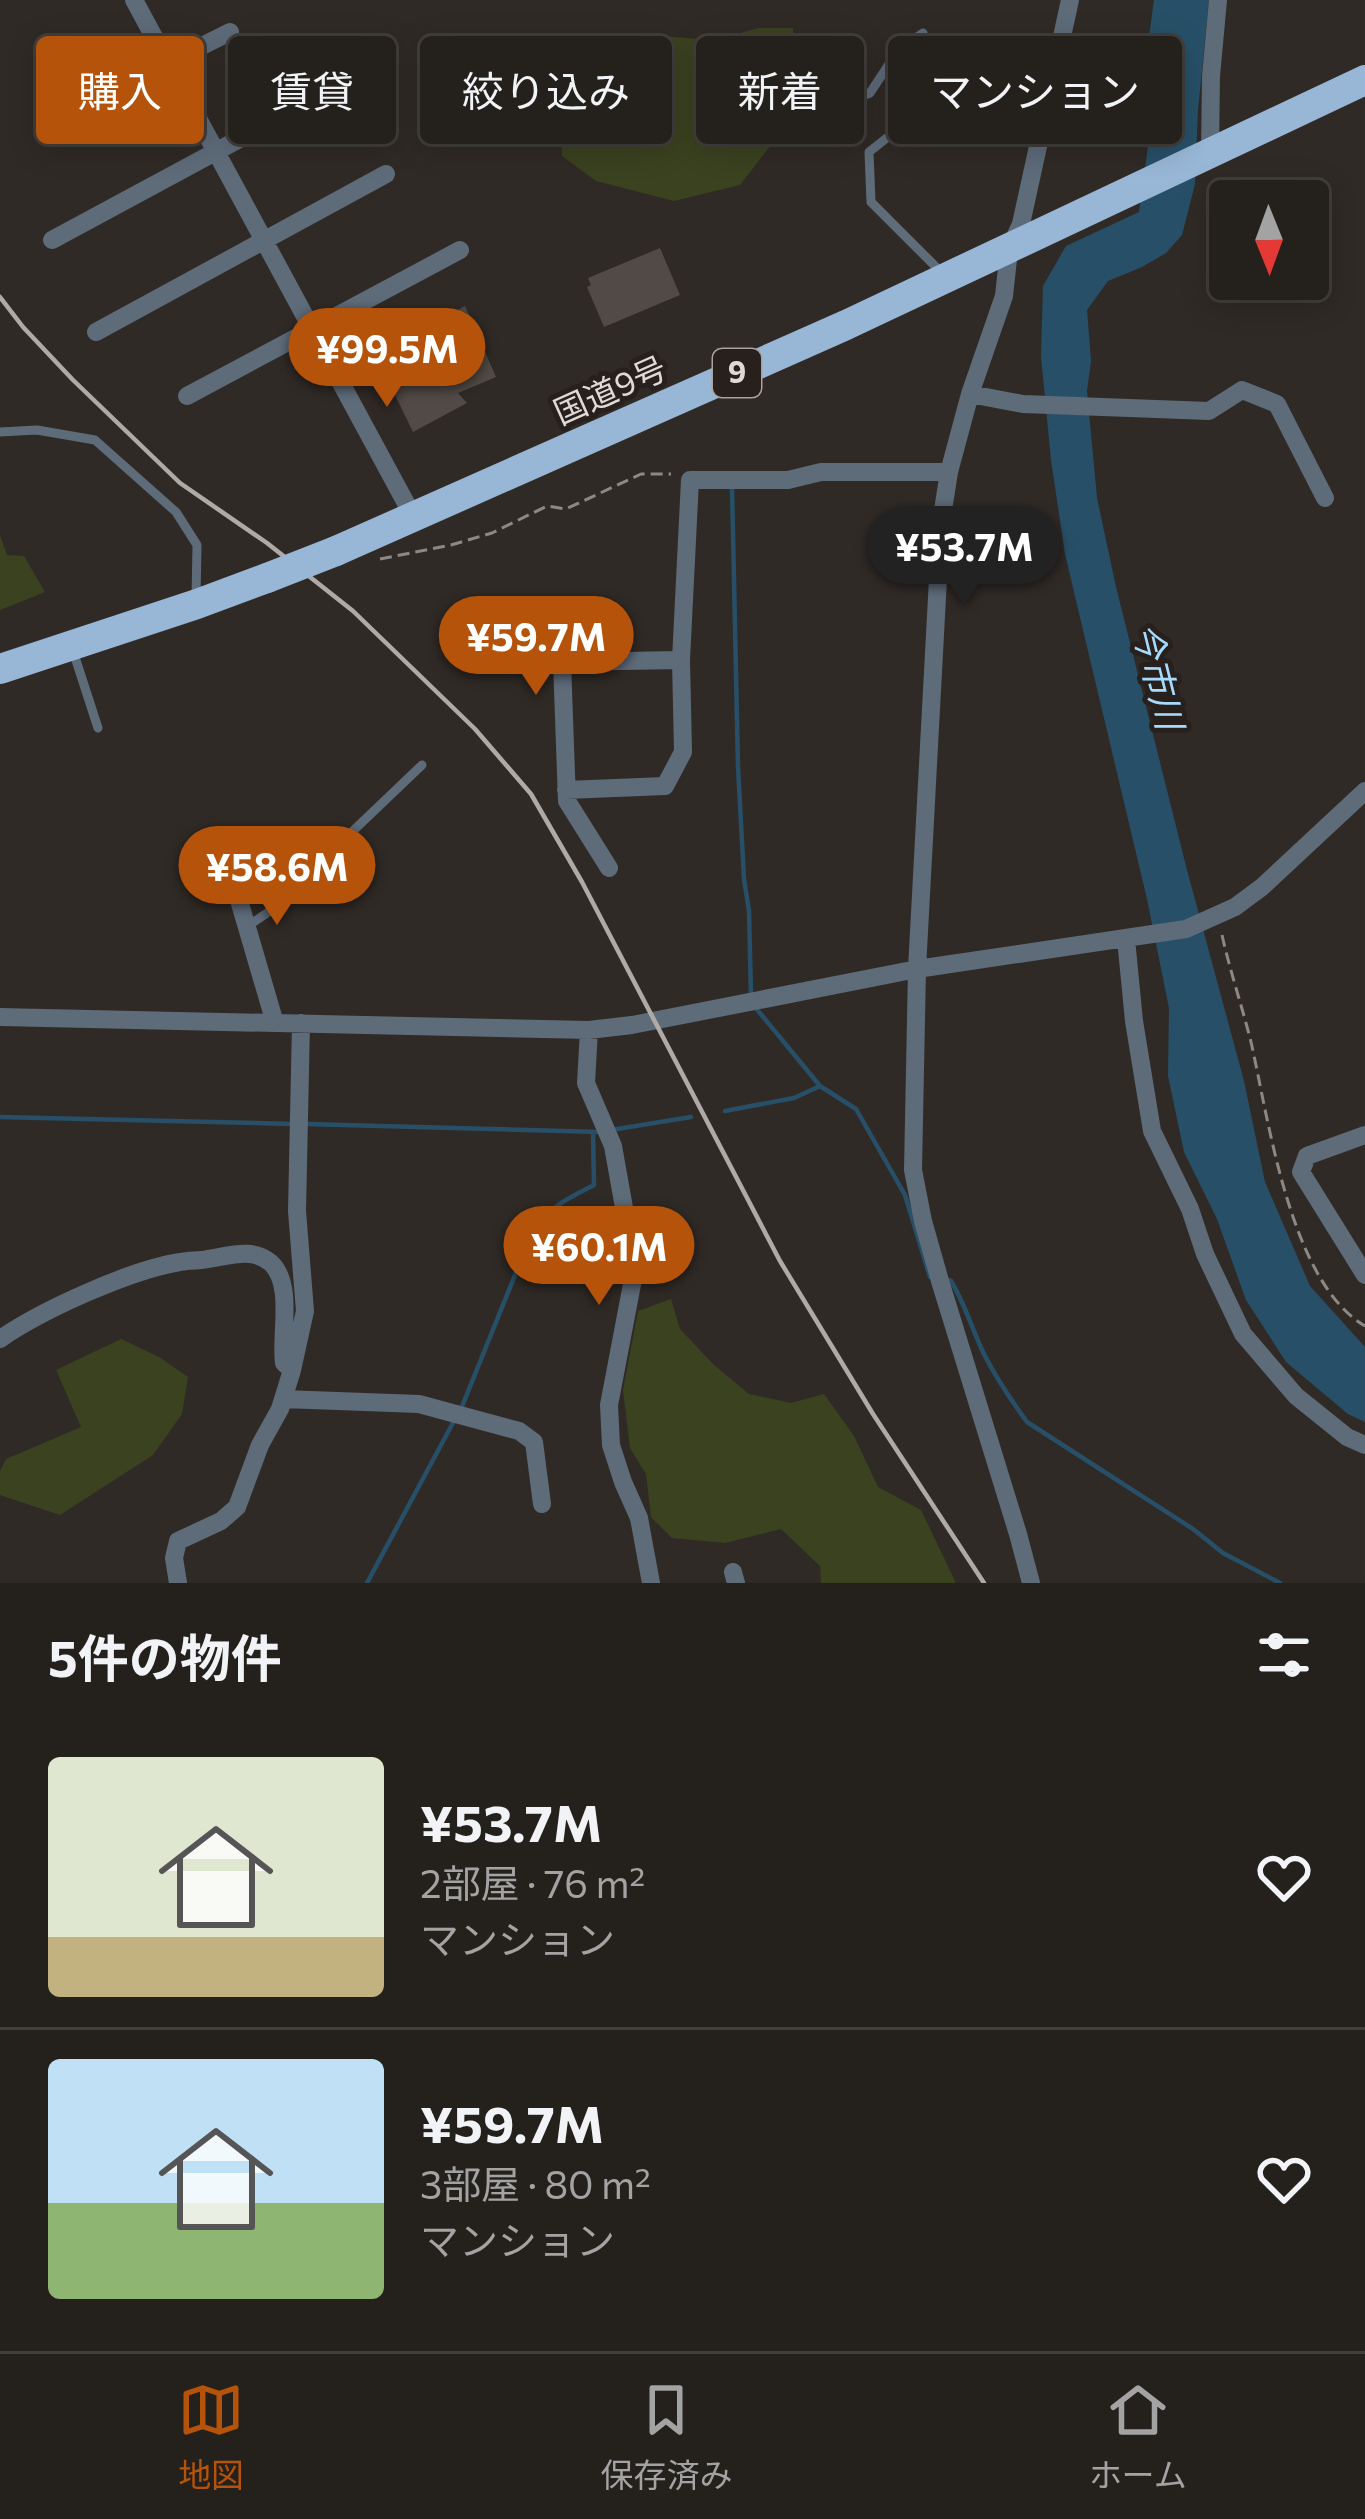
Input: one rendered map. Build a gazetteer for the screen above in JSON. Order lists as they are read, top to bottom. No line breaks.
{"streets":{"highway":["9","国道9号"]},"water":["今市川"],"north":"bottom","page":{"chip":["購入","賃貸","絞り込み","新着","マンション"],"price":["¥99.5M","¥53.7M","¥59.7M","¥58.6M","¥60.1M"],"heading":"5件の物件","list":[{"name":"¥53.7M","note":"2部屋 · 76 m² · マンション"},{"name":"¥59.7M","note":"3部屋 · 80 m² · マンション"}],"tabs":["地図","保存済み","ホーム"]}}
